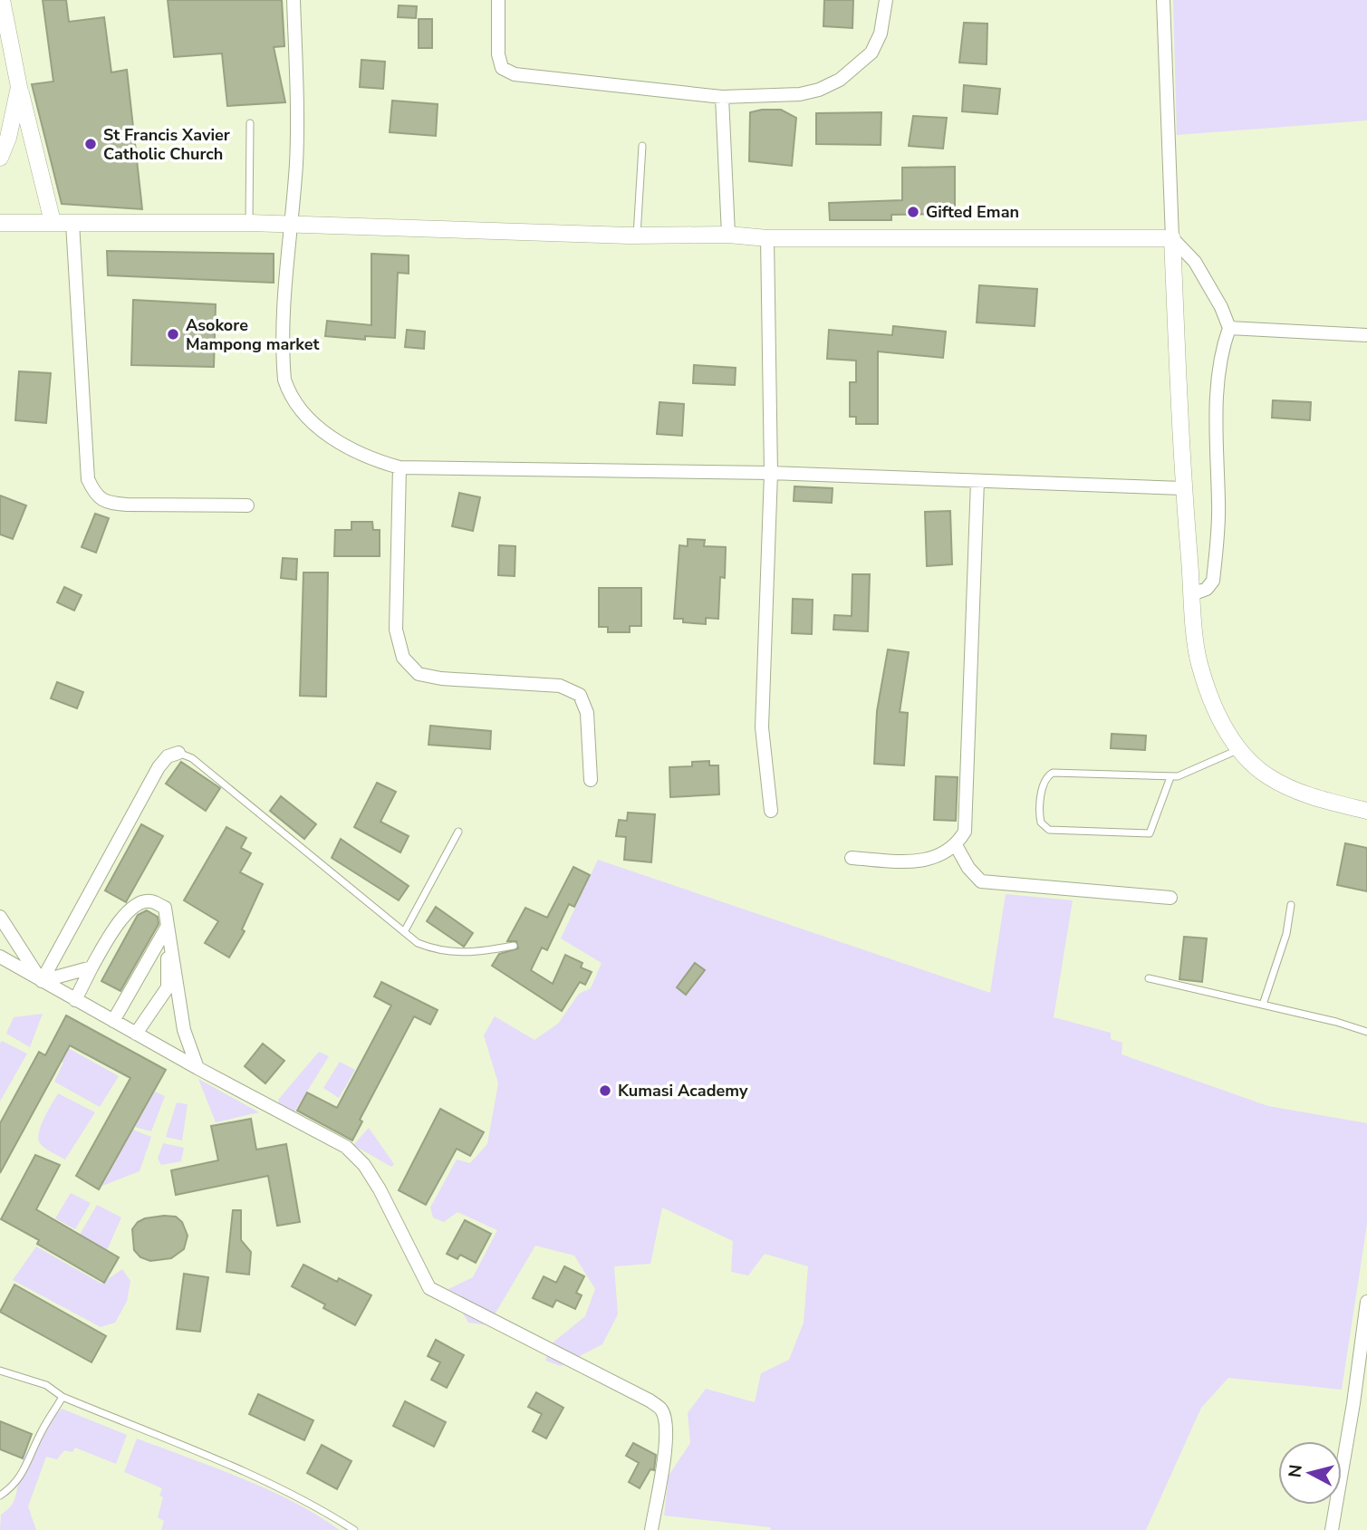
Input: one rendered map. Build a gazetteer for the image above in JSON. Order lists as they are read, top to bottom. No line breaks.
{"places":["St Francis Xavier Catholic Church","Gifted Eman","Asokore Mampong market","Kumasi Academy"],"north":"left"}
